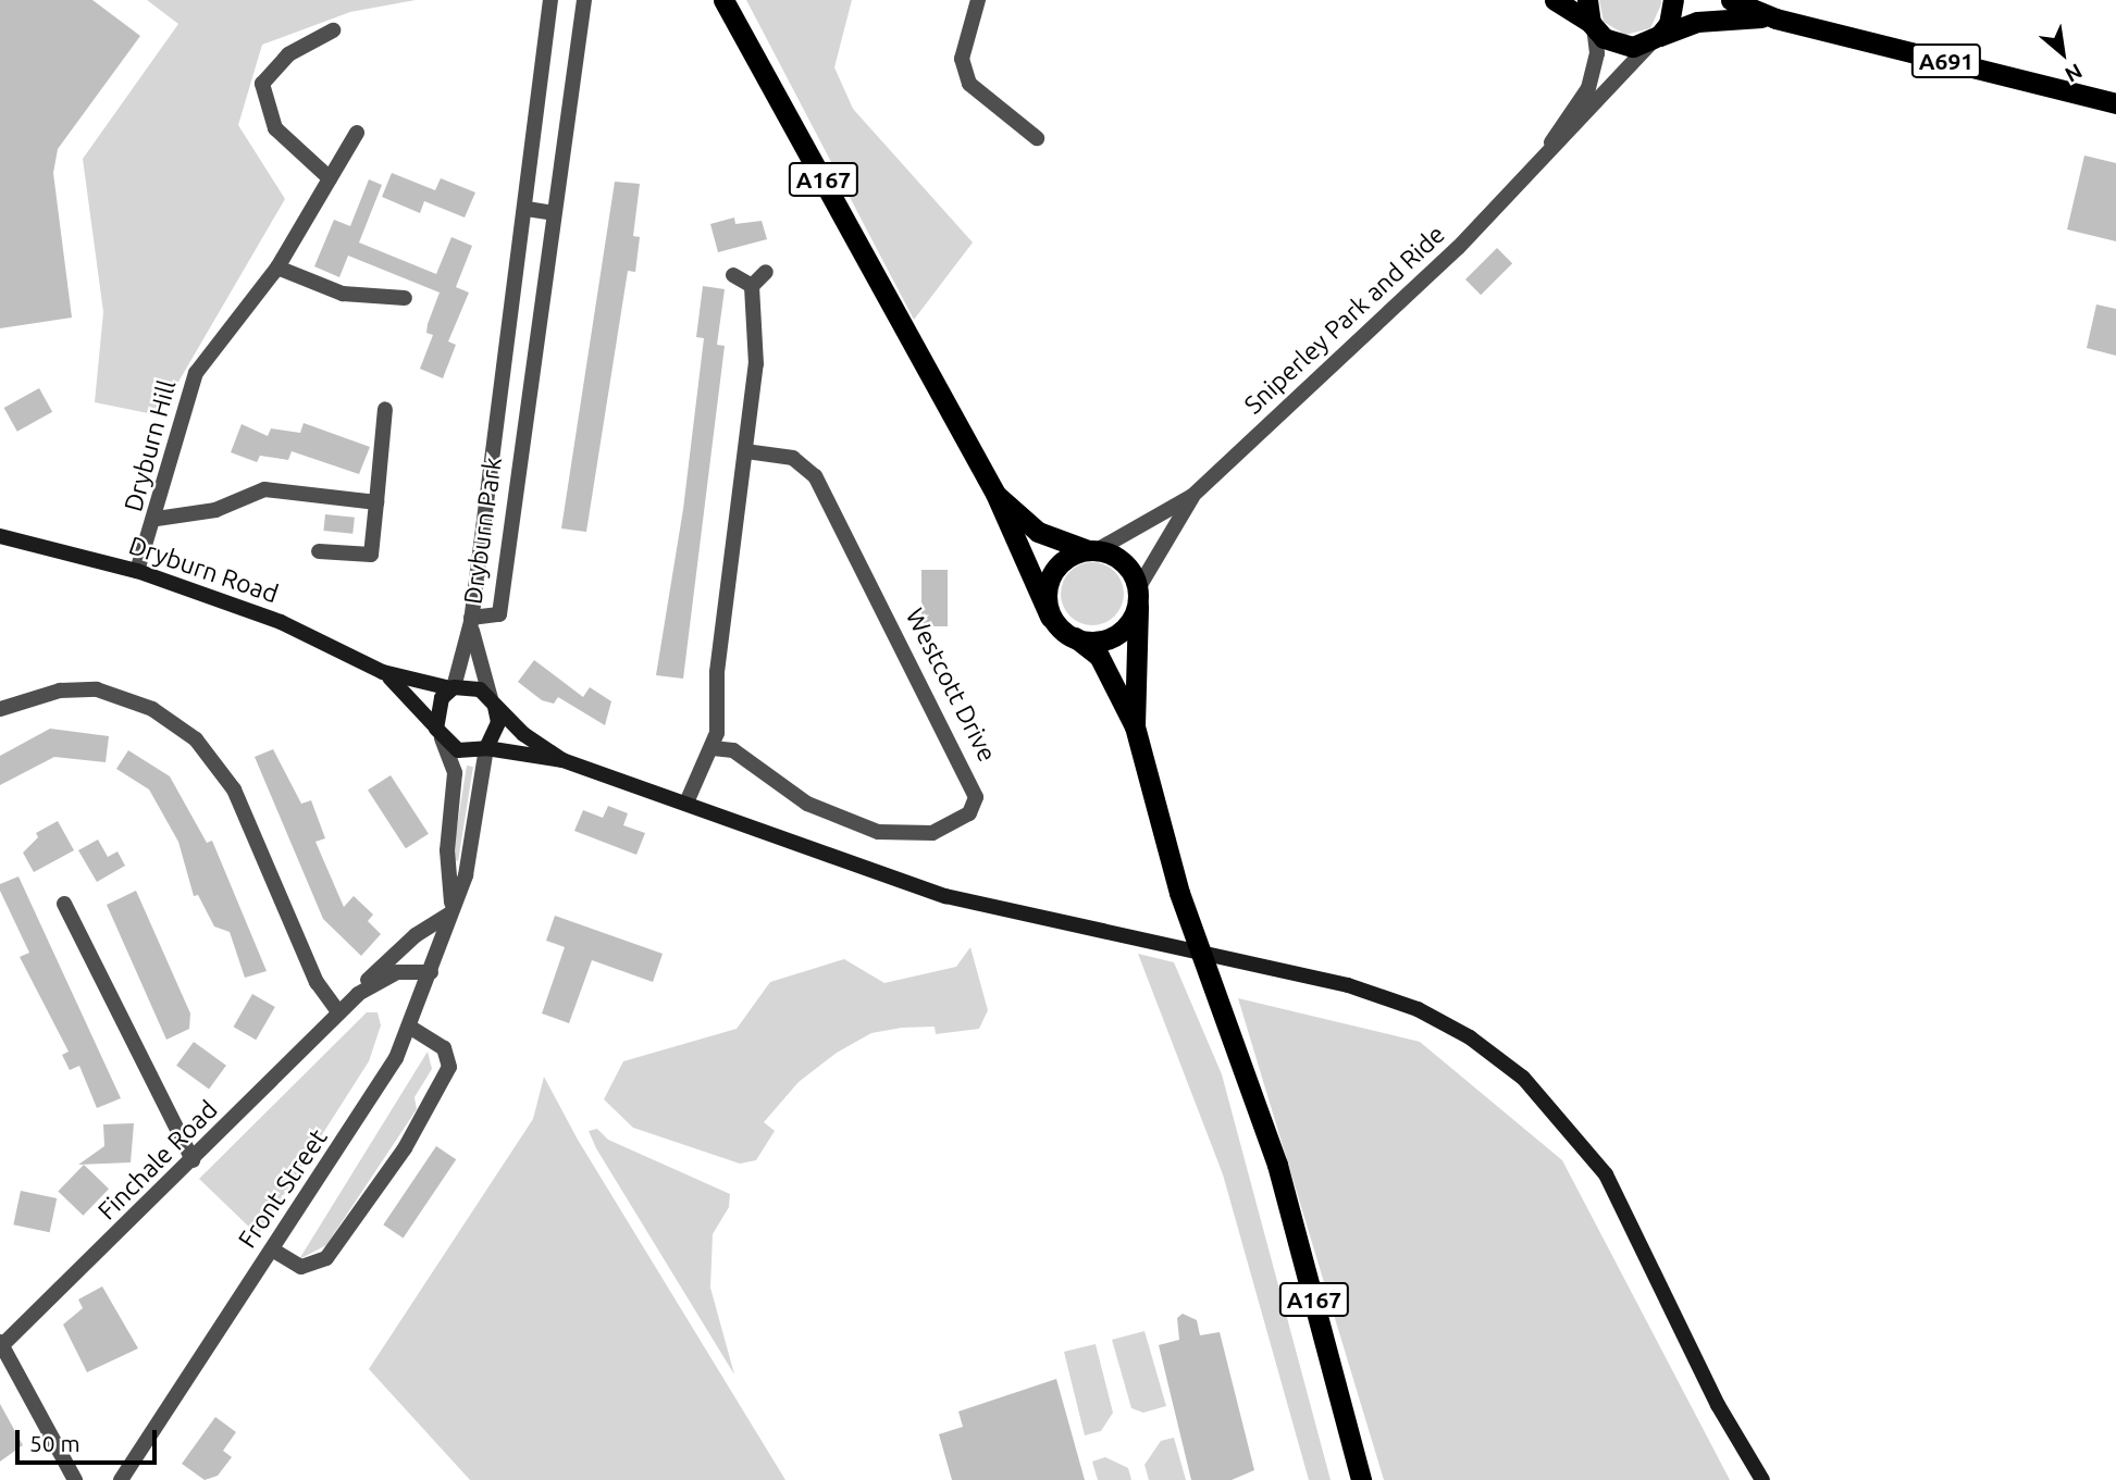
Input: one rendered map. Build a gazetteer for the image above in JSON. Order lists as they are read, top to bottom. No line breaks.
{"streets":{"highway":["A691","A167"],"main road":["Dryburn Road"],"street":["Sniperley Park and Ride","Dryburn Hill","Dryburn Park","Westcott Drive","Finchale Road","Front Street"]},"crossings":[["Dryburn Hill","Dryburn Road"],["Dryburn Park","Dryburn Road"],["Dryburn Park","Front Street"],["Dryburn Road","Front Street"],["Finchale Road","Front Street"]],"scale_bar":"50 m","north":"bottom right"}
